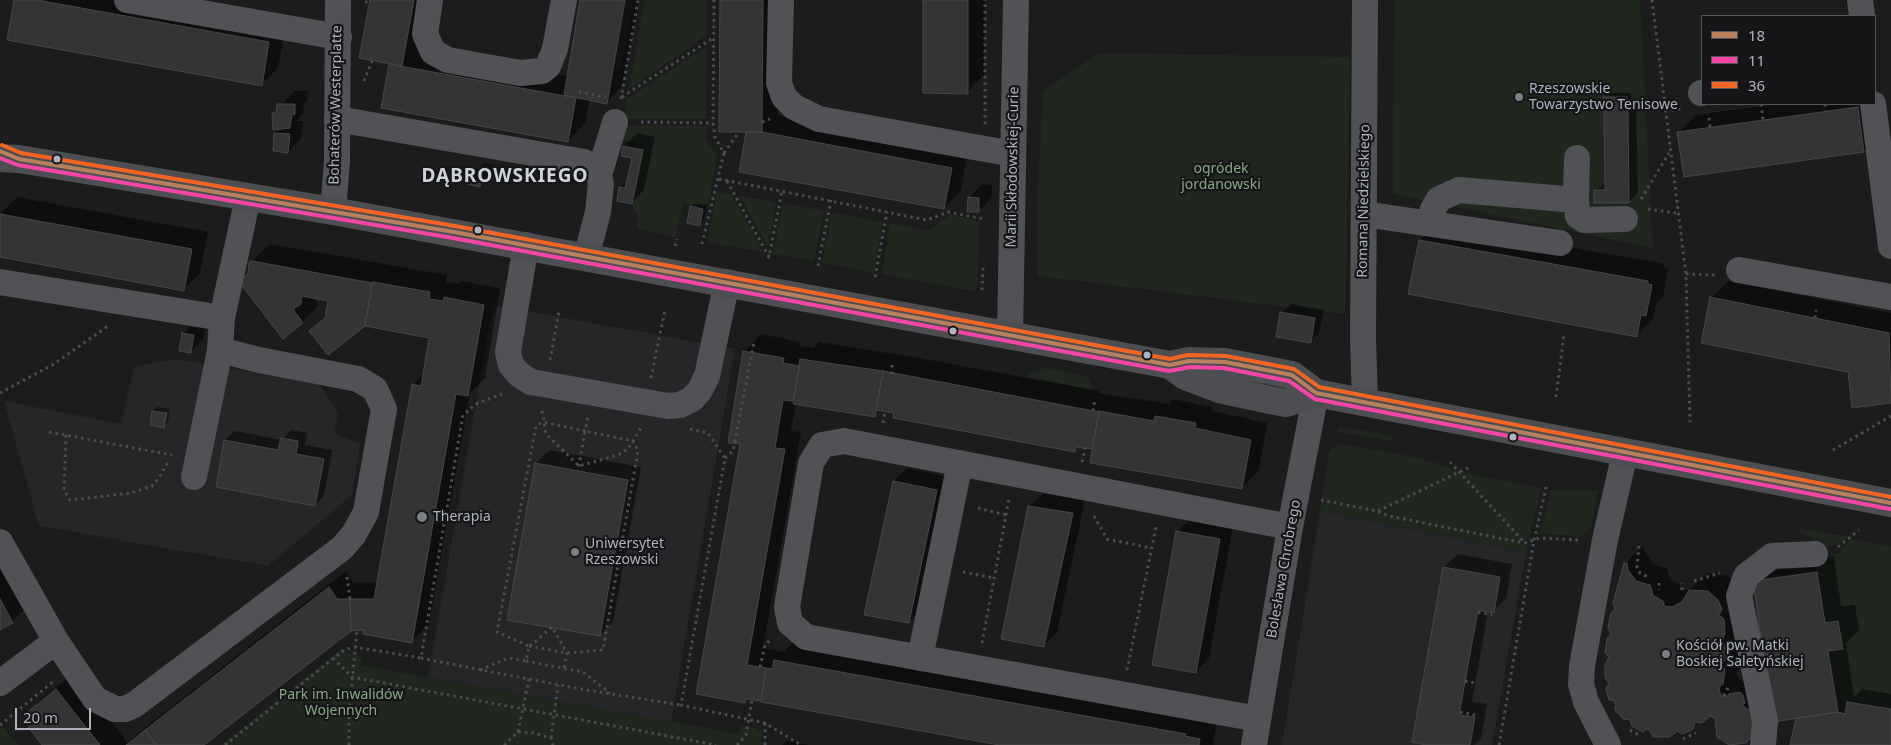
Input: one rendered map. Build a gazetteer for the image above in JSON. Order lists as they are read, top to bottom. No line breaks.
{"streets":{"street":["Bohaterów Westerplatte","Marii Skłodowskiej-Curie","Romana Niedzielskiego","Bolesława Chrobrego"]},"districts":["DĄBROWSKIEGO"],"parks":["ogródek jordanowski","Park im. Inwalidów Wojennych"],"places":["Rzeszowskie Towarzystwo Tenisowe","Therapia","Uniwersytet Rzeszowski","Kościół pw. Matki Boskiej Saletyńskiej"],"lines":["transit line 36","transit line 18","transit line 11"],"legend":["18","11","36"],"scale_bar":"20 m"}
